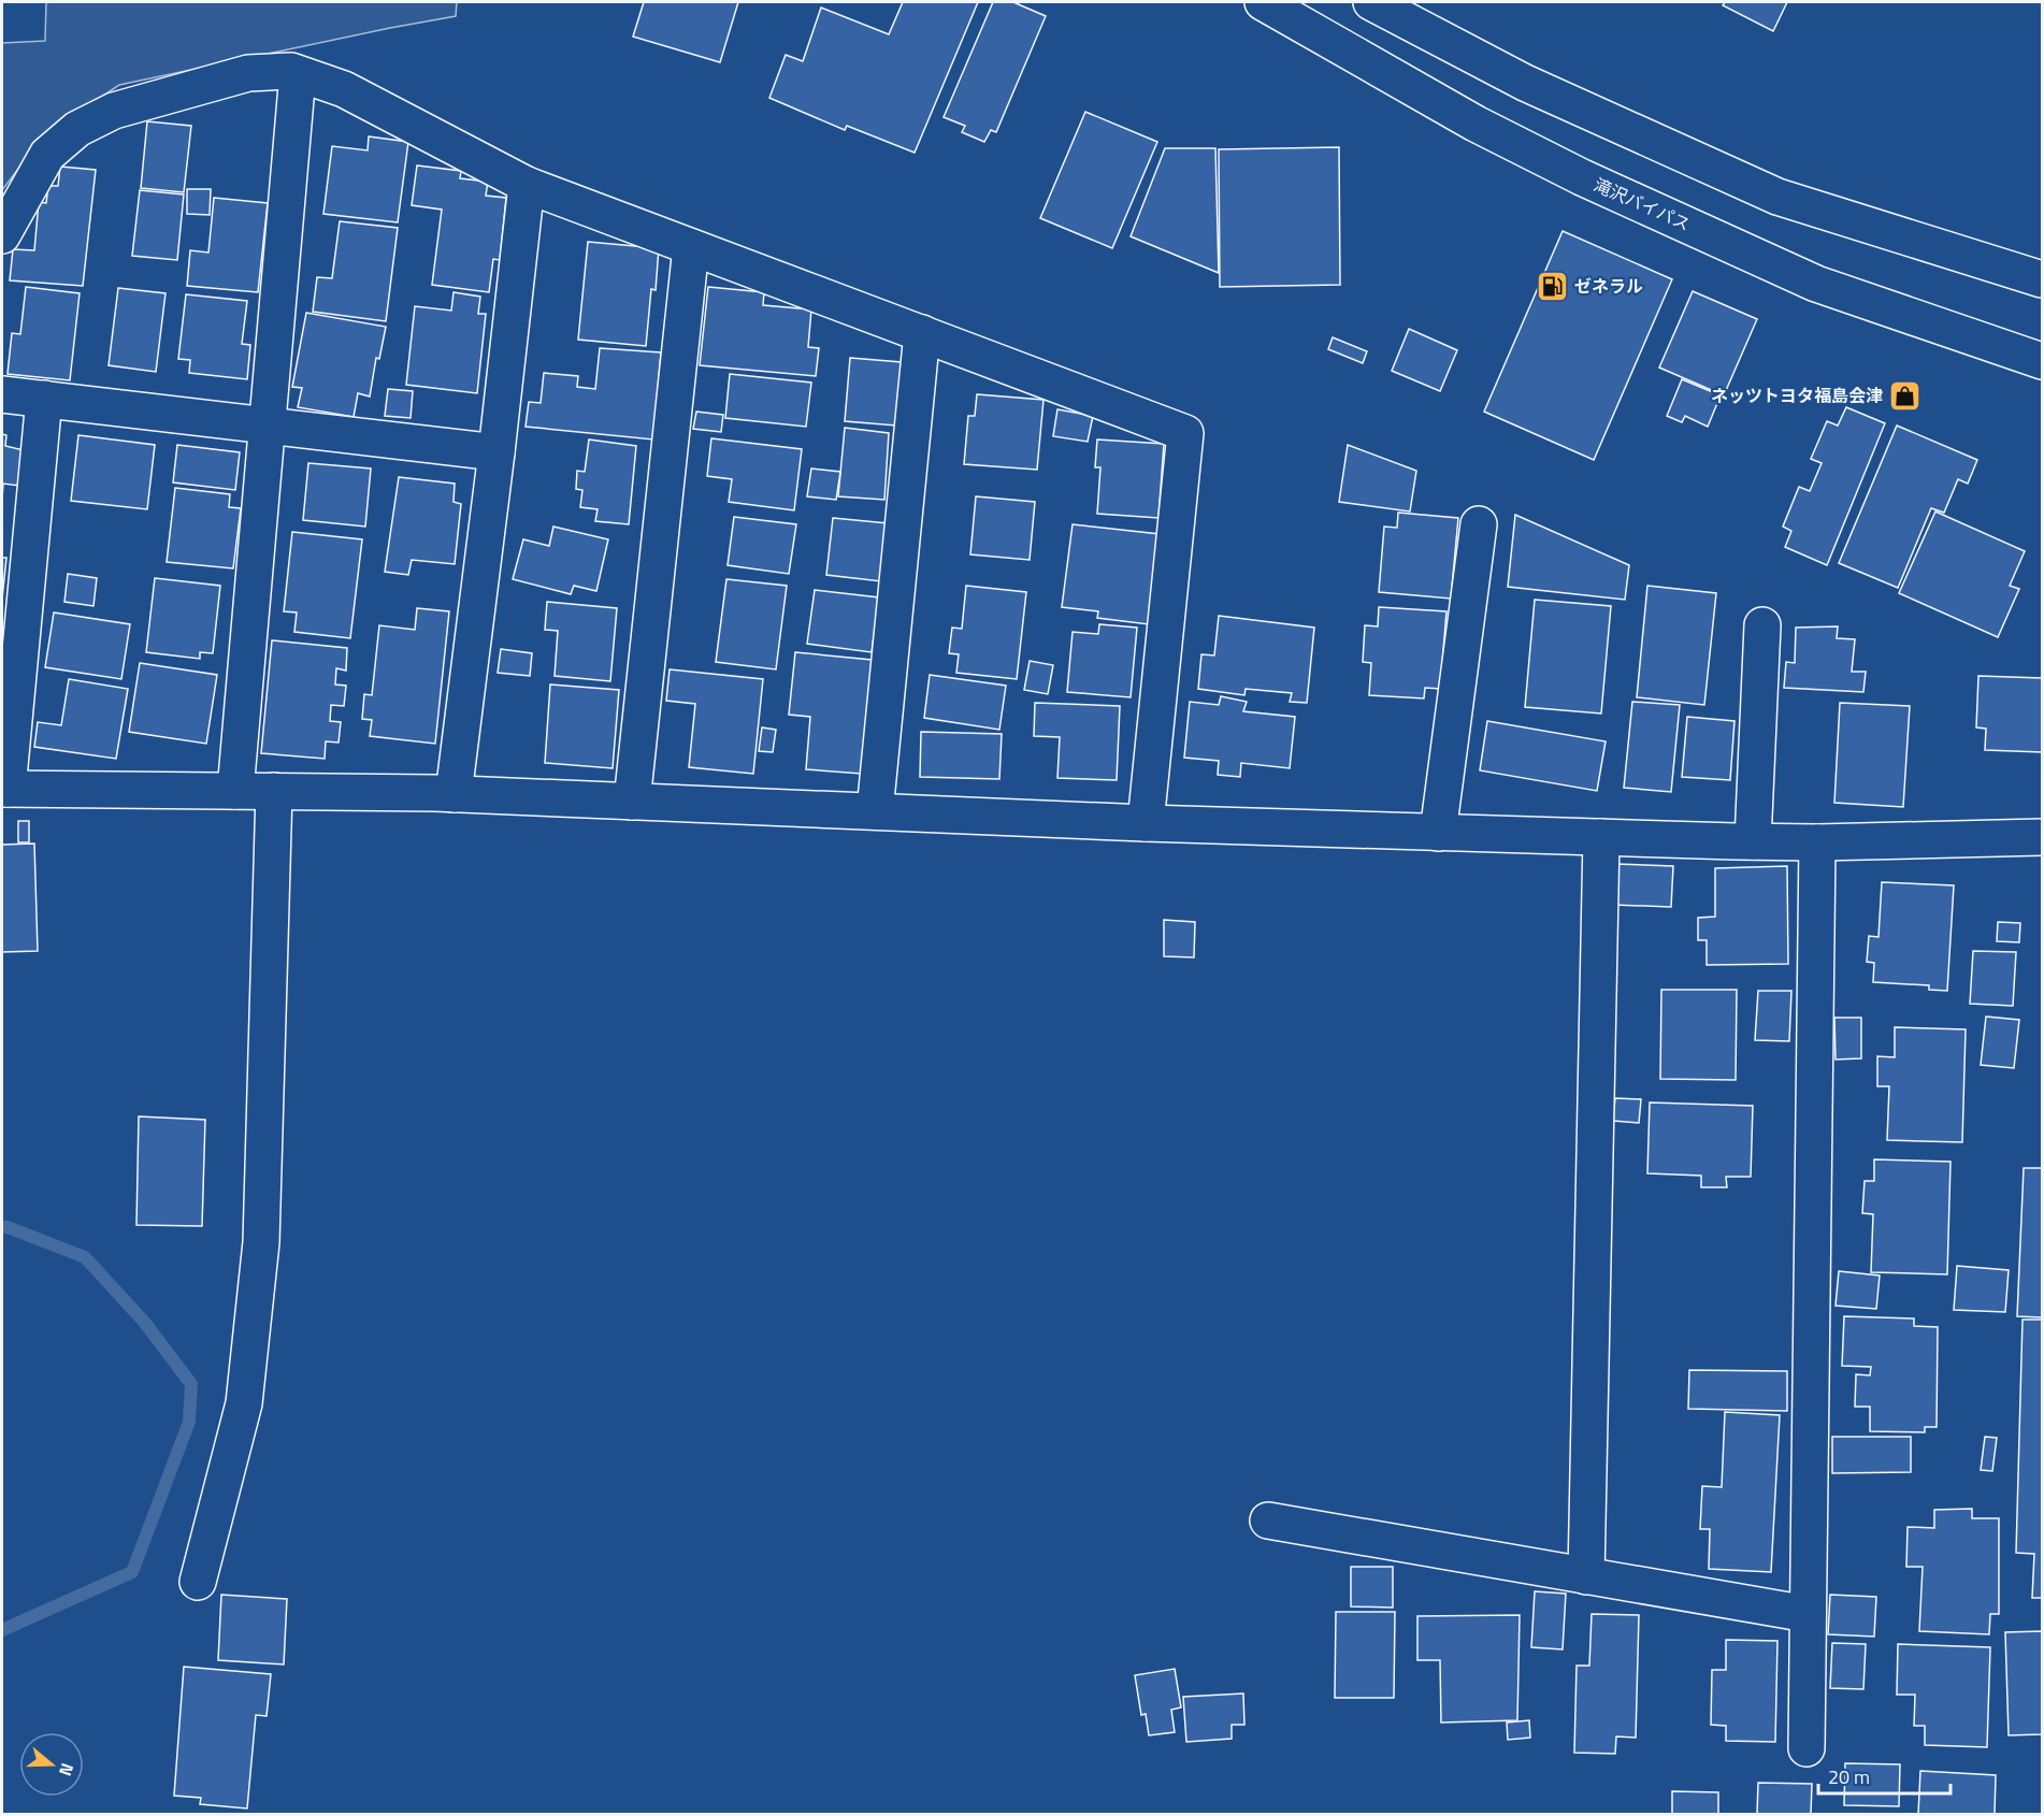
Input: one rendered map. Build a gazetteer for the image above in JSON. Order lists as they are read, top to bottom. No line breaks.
{"streets":{"main road":["滝沢バイパス"]},"places":{"fuel station":["ゼネラル"],"shop":["ネッツトヨタ福島会津"]},"scale_bar":"20 m","north":"right"}
